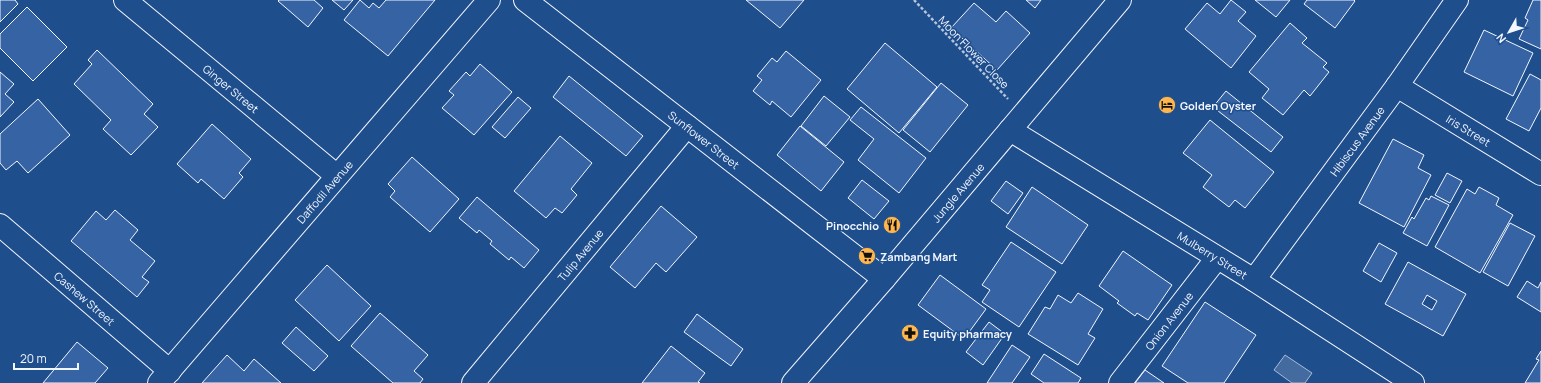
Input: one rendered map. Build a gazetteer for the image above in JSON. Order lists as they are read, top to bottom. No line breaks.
{"streets":{"street":["Ginger Street","Iris Street","Sunflower Street","Hibiscus Avenue","Daffodil Avenue","Jungle Avenue","Tulip Avenue","Mulberry Street","Cashew Street","Onion Avenue"],"path":["Moon Flower Close"]},"crossings":[["Moon Flower Close","Jungle Avenue"],["Moon Flower Close","Mulberry Street"],["Ginger Street","Daffodil Avenue"],["Iris Street","Hibiscus Avenue"],["Sunflower Street","Jungle Avenue"],["Sunflower Street","Tulip Avenue"],["Hibiscus Avenue","Mulberry Street"],["Daffodil Avenue","Cashew Street"],["Jungle Avenue","Mulberry Street"],["Mulberry Street","Onion Avenue"]],"places":{"hotel":["Golden Oyster"],"restaurant":["Pinocchio"],"supermarket":["Zambang Mart"],"pharmacy":["Equity pharmacy"]},"scale_bar":"20 m","north":"bottom left"}
